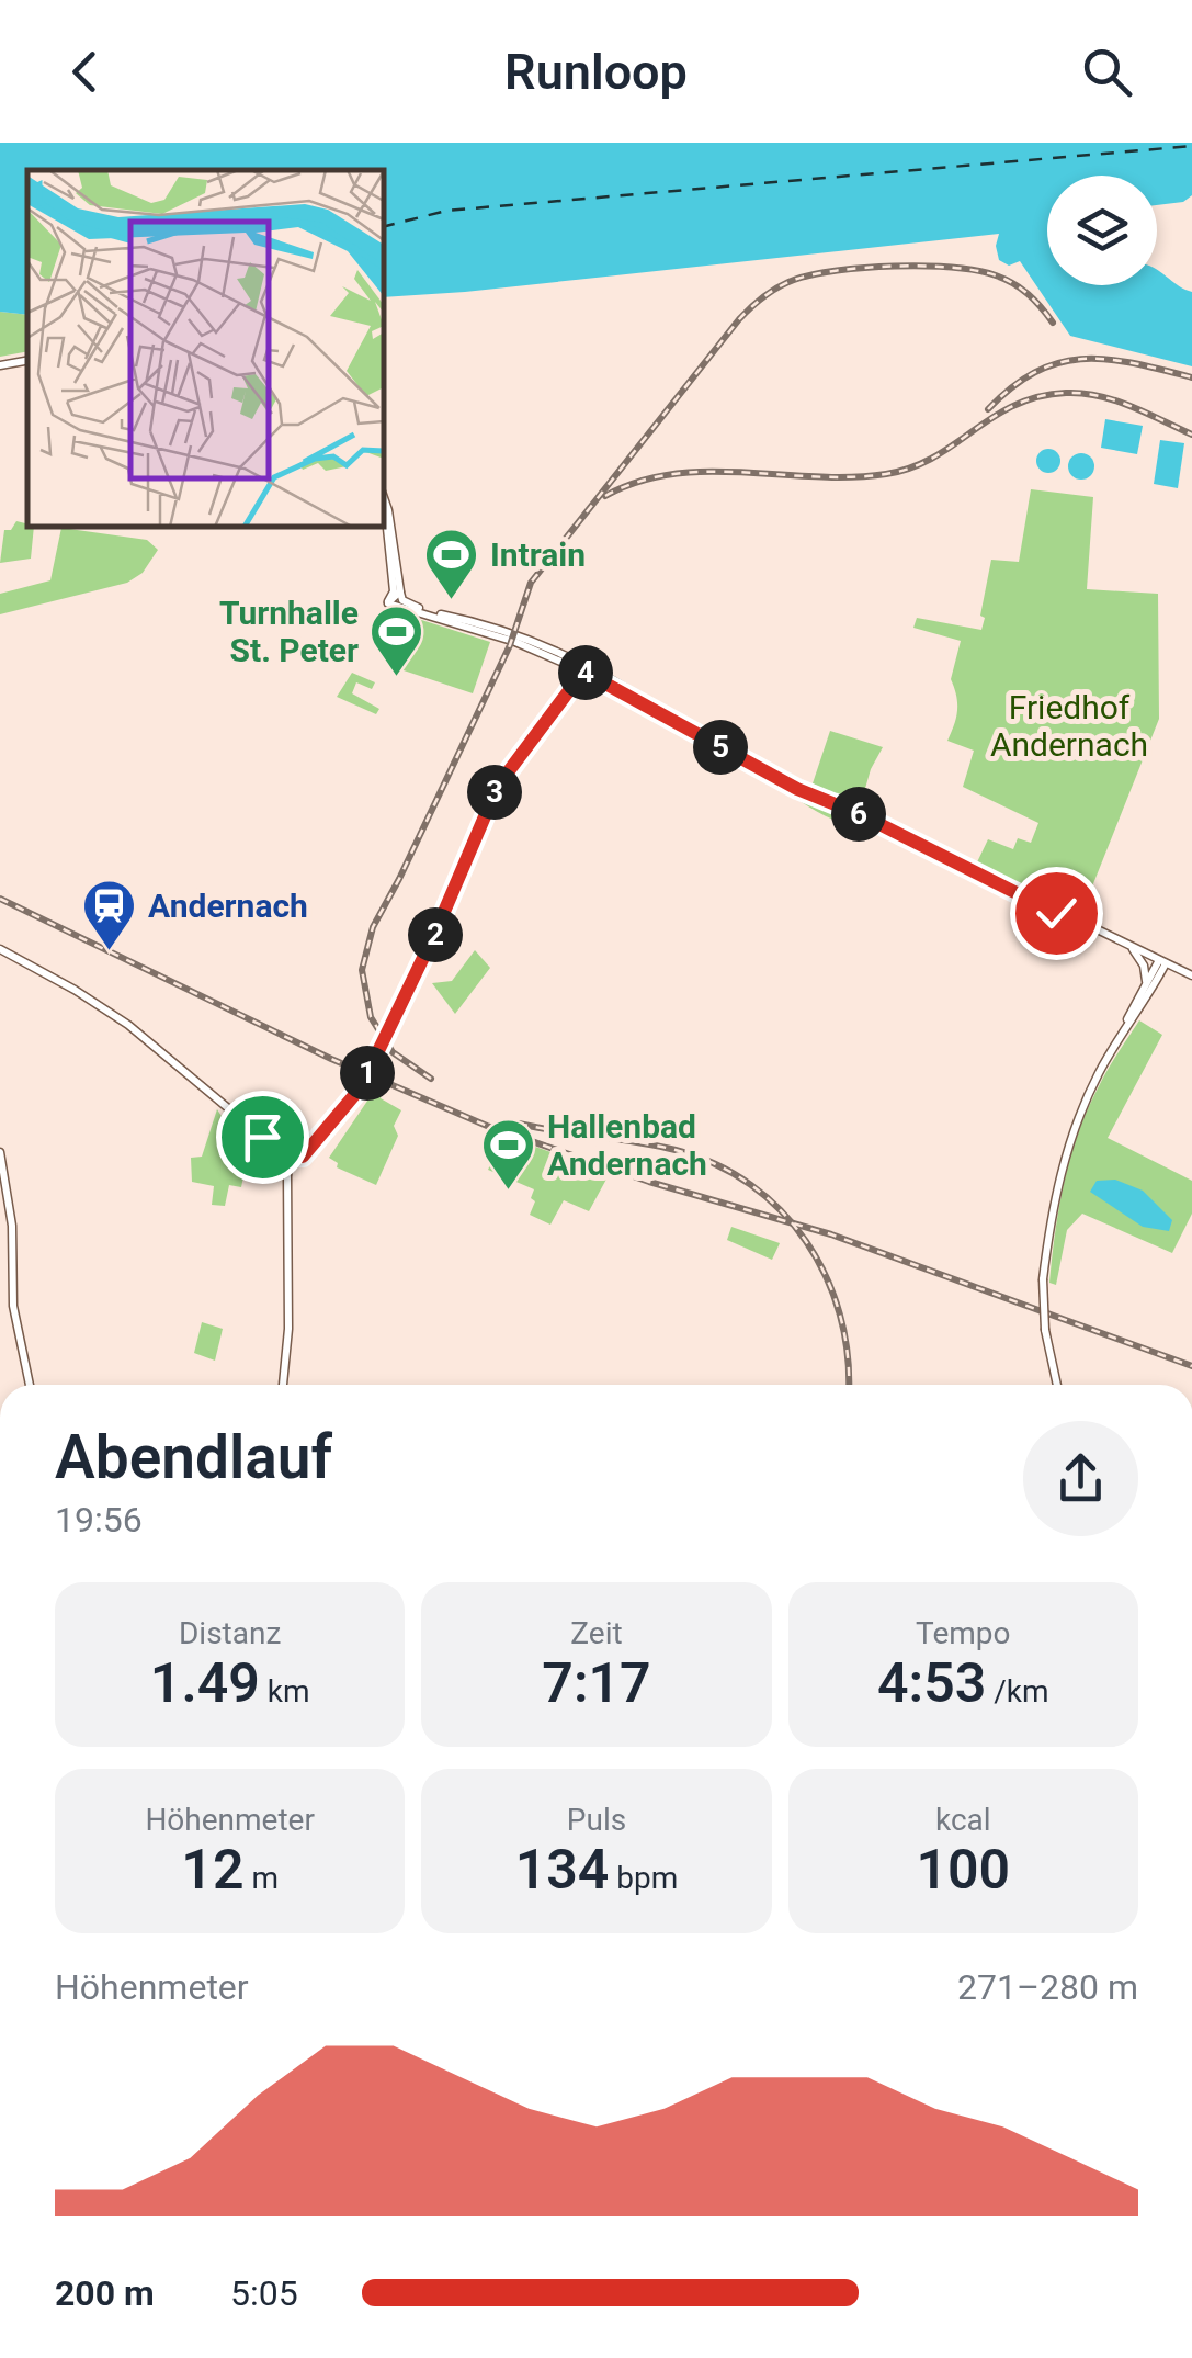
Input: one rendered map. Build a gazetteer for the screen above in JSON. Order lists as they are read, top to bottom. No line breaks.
{"parks":["Friedhof Andernach"],"places":{"sports":["Intrain","Turnhalle St. Peter","Hallenbad Andernach"],"station":["Andernach"]},"page":{"header":"Runloop","pins":["4","5","3","6","2","1"],"heading":["Abendlauf","19:56"],"stats":[["Distanz","1.49 km"],["Zeit","7:17"],["Tempo","4:53 /km"],["Höhenmeter","12 m"],["Puls","134 bpm"],["kcal","100"]],"chart":["Höhenmeter","271–280 m"],"list":[{"name":"200 m","note":"5:05"}]}}
